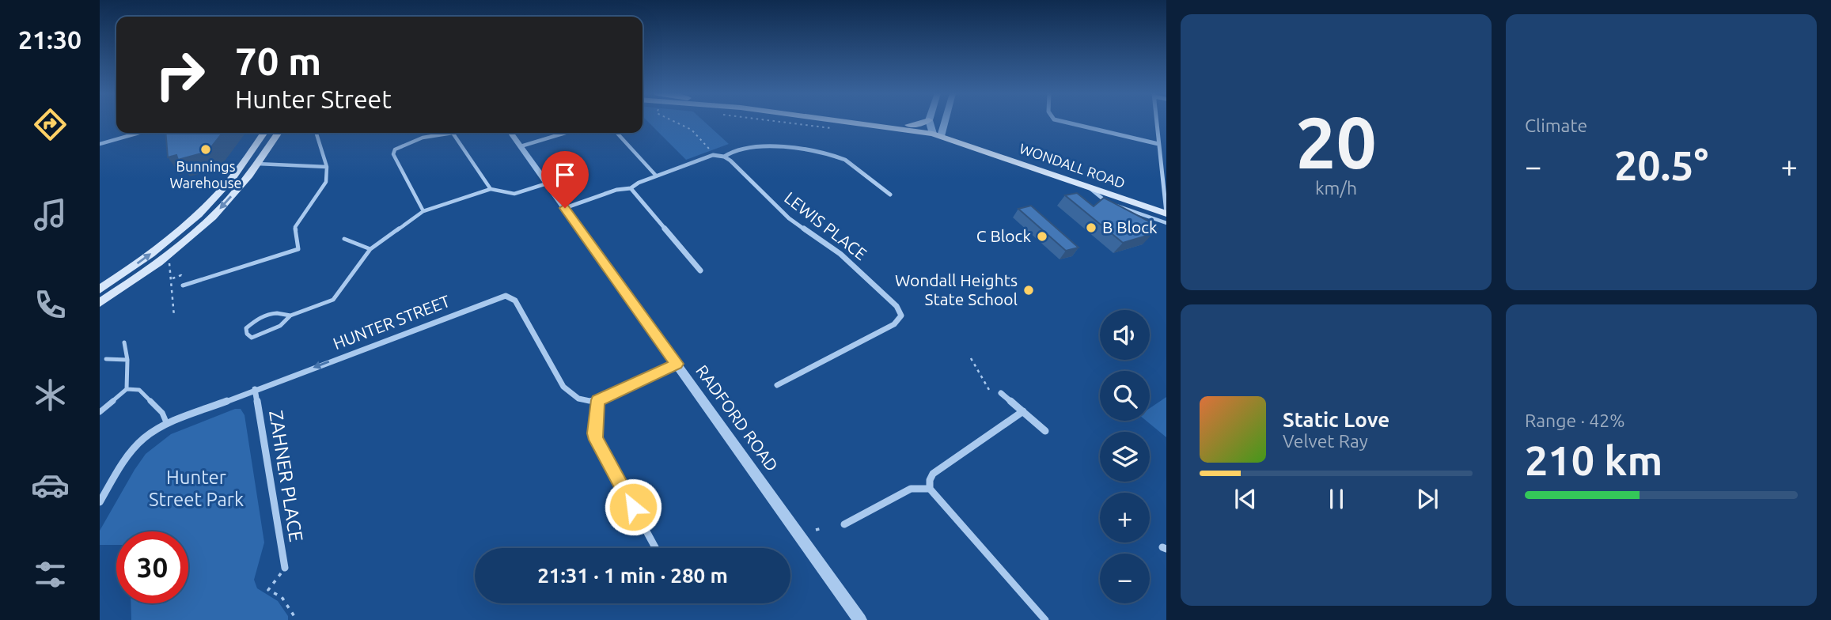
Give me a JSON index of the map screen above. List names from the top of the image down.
{
  "streets": {
    "main road": ["WONDALL ROAD"],
    "street": [
      "LEWIS PLACE",
      "HUNTER STREET",
      "RADFORD ROAD",
      "ZAHNER PLACE"
    ]
  },
  "crossings": [
    ["HUNTER STREET", "ZAHNER PLACE"]
  ],
  "one_way": ["HUNTER STREET"],
  "parks": ["Hunter Street Park"],
  "places": [
    "Bunnings Warehouse",
    "B Block",
    "C Block",
    "Wondall Heights State School"
  ],
  "page": {
    "tabs": "21:30",
    "tile": [
      ["20", "km/h"],
      "Climate",
      ["Range · 42%", "210 km"]
    ],
    "turn": ["70 m", "Hunter Street"],
    "heat": ["−", "20.5°", "+"],
    "map_buttons": ["+", "−"],
    "song": ["Static Love", "Velvet Ray"],
    "limit": "30",
    "trip": "21:31 · 1 min · 280 m"
  }
}
